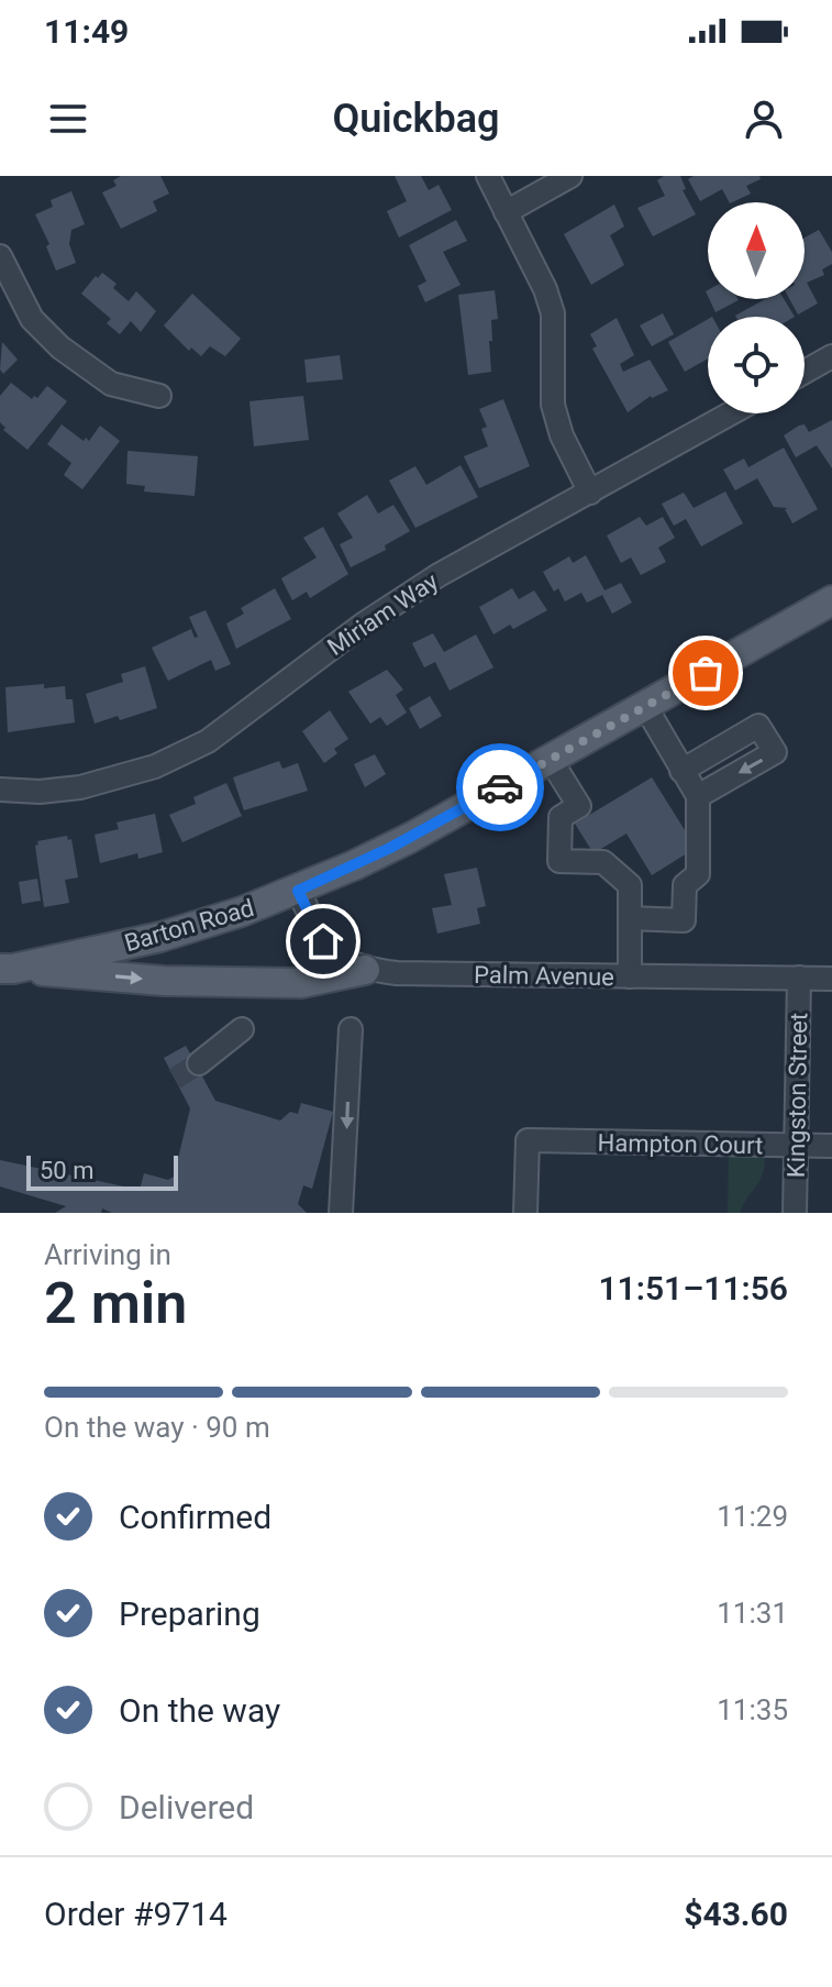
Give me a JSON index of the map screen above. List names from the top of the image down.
{
  "streets": {
    "main road": ["Barton Road"],
    "street": [
      "Miriam Way",
      "Palm Avenue",
      "Kingston Street",
      "Hampton Court"
    ]
  },
  "crossings": [
    ["Barton Road", "Palm Avenue"],
    ["Palm Avenue", "Kingston Street"],
    ["Kingston Street", "Hampton Court"]
  ],
  "scale_bar": "50 m",
  "north": "top",
  "page": {
    "status": "11:49",
    "header": "Quickbag",
    "scale": "50 m",
    "heading": ["2 min", "Arriving in", "11:51–11:56"],
    "panel": ["Order #9714", "$43.60"],
    "bar": "On the way · 90 m",
    "list": [
      ["Confirmed", "11:29"],
      ["Preparing", "11:31"],
      ["On the way", "11:35"],
      "Delivered"
    ]
  }
}
